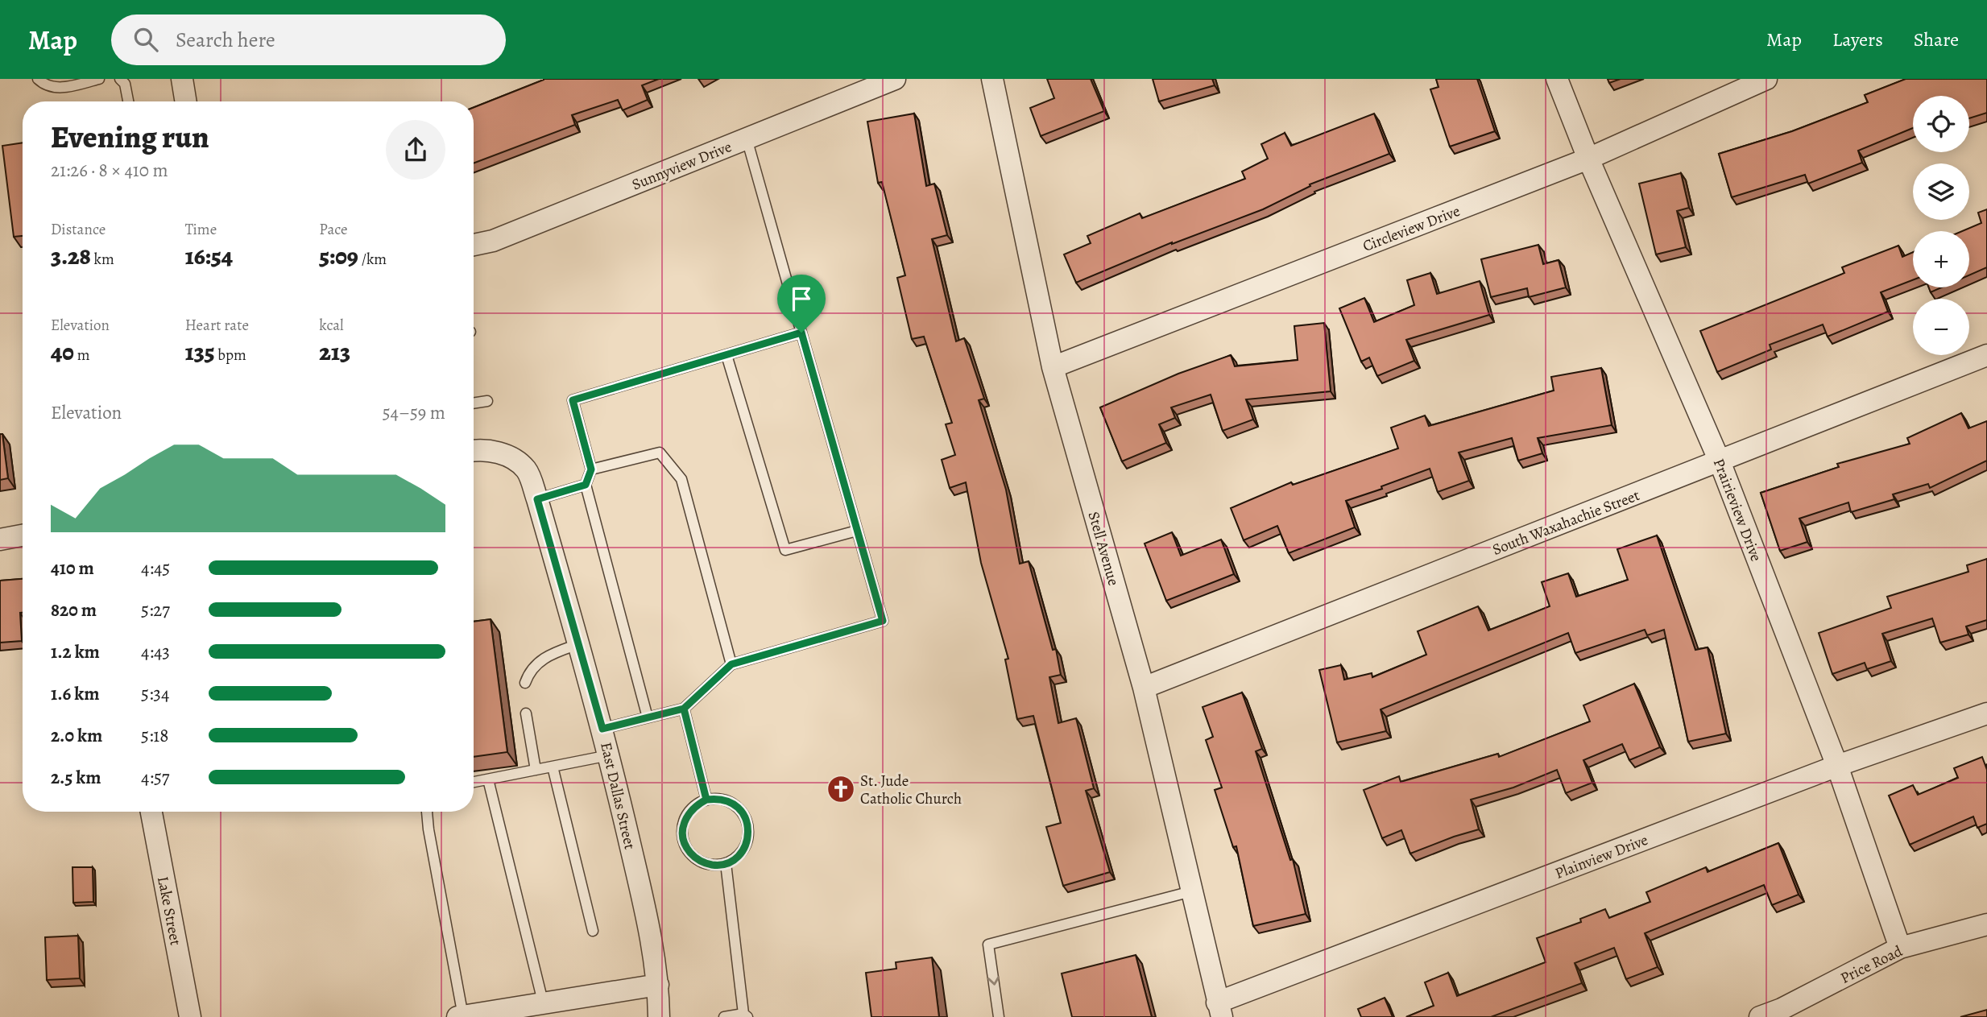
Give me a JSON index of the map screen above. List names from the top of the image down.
{
  "streets": {
    "street": [
      "Sunnyview Drive",
      "Circleview Drive",
      "Prairieview Drive",
      "South Waxahachie Street",
      "Stell Avenue",
      "East Dallas Street",
      "Plainview Drive",
      "Lake Street",
      "Price Road"
    ]
  },
  "crossings": [
    ["Circleview Drive", "Prairieview Drive"],
    ["Circleview Drive", "Stell Avenue"],
    ["Prairieview Drive", "South Waxahachie Street"],
    ["Prairieview Drive", "Plainview Drive"],
    ["Prairieview Drive", "Price Road"],
    ["South Waxahachie Street", "Stell Avenue"],
    ["Stell Avenue", "Plainview Drive"]
  ],
  "places": {
    "church": ["St. Jude Catholic Church"]
  },
  "page": {
    "header": "Map",
    "search": "Search here",
    "nav": ["Map", "Layers", "Share"],
    "map_buttons": ["+", "−"],
    "heading": ["Evening run", "21:26 · 8 × 410 m"],
    "stats": [
      ["Distance", "3.28 km"],
      ["Time", "16:54"],
      ["Pace", "5:09 /km"],
      ["Elevation", "40 m"],
      ["Heart rate", "135 bpm"],
      ["kcal", "213"]
    ],
    "chart": ["Elevation", "54–59 m"],
    "list": [
      {
        "name": "410 m",
        "note": "4:45"
      },
      {
        "name": "820 m",
        "note": "5:27"
      },
      {
        "name": "1.2 km",
        "note": "4:43"
      },
      {
        "name": "1.6 km",
        "note": "5:34"
      },
      {
        "name": "2.0 km",
        "note": "5:18"
      },
      {
        "name": "2.5 km",
        "note": "4:57"
      }
    ]
  }
}
